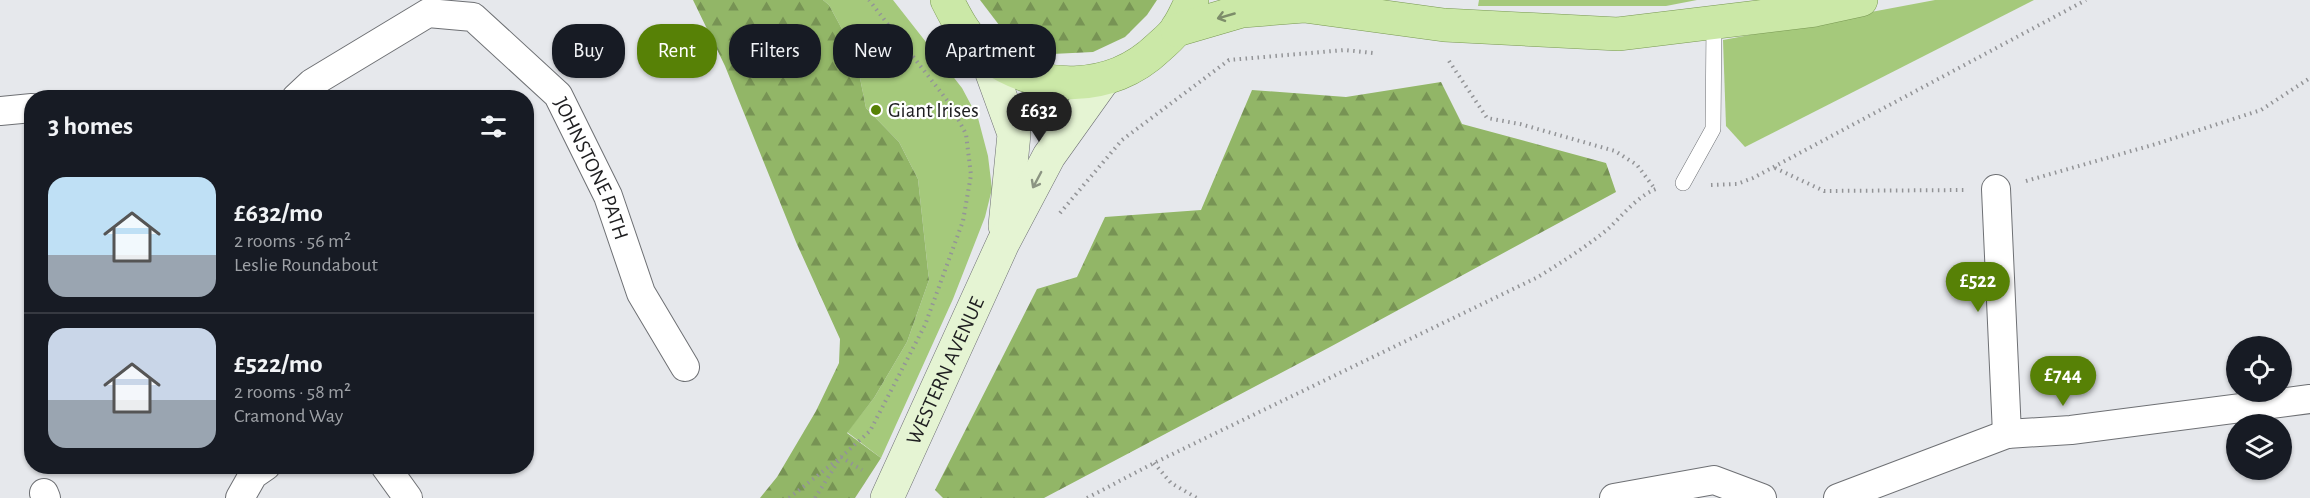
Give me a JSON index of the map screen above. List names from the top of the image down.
{
  "streets": {
    "main road": ["WESTERN AVENUE"],
    "street": ["JOHNSTONE PATH"]
  },
  "one_way": ["WESTERN AVENUE"],
  "places": ["Giant Irises"],
  "page": {
    "chip": [
      "Buy",
      "Rent",
      "Filters",
      "New",
      "Apartment"
    ],
    "heading": "3 homes",
    "price": ["£632", "£522", "£744"],
    "list": [
      {
        "name": "£632/mo",
        "note": "2 rooms · 56 m² · Leslie Roundabout"
      },
      {
        "name": "£522/mo",
        "note": "2 rooms · 58 m² · Cramond Way"
      }
    ]
  }
}
